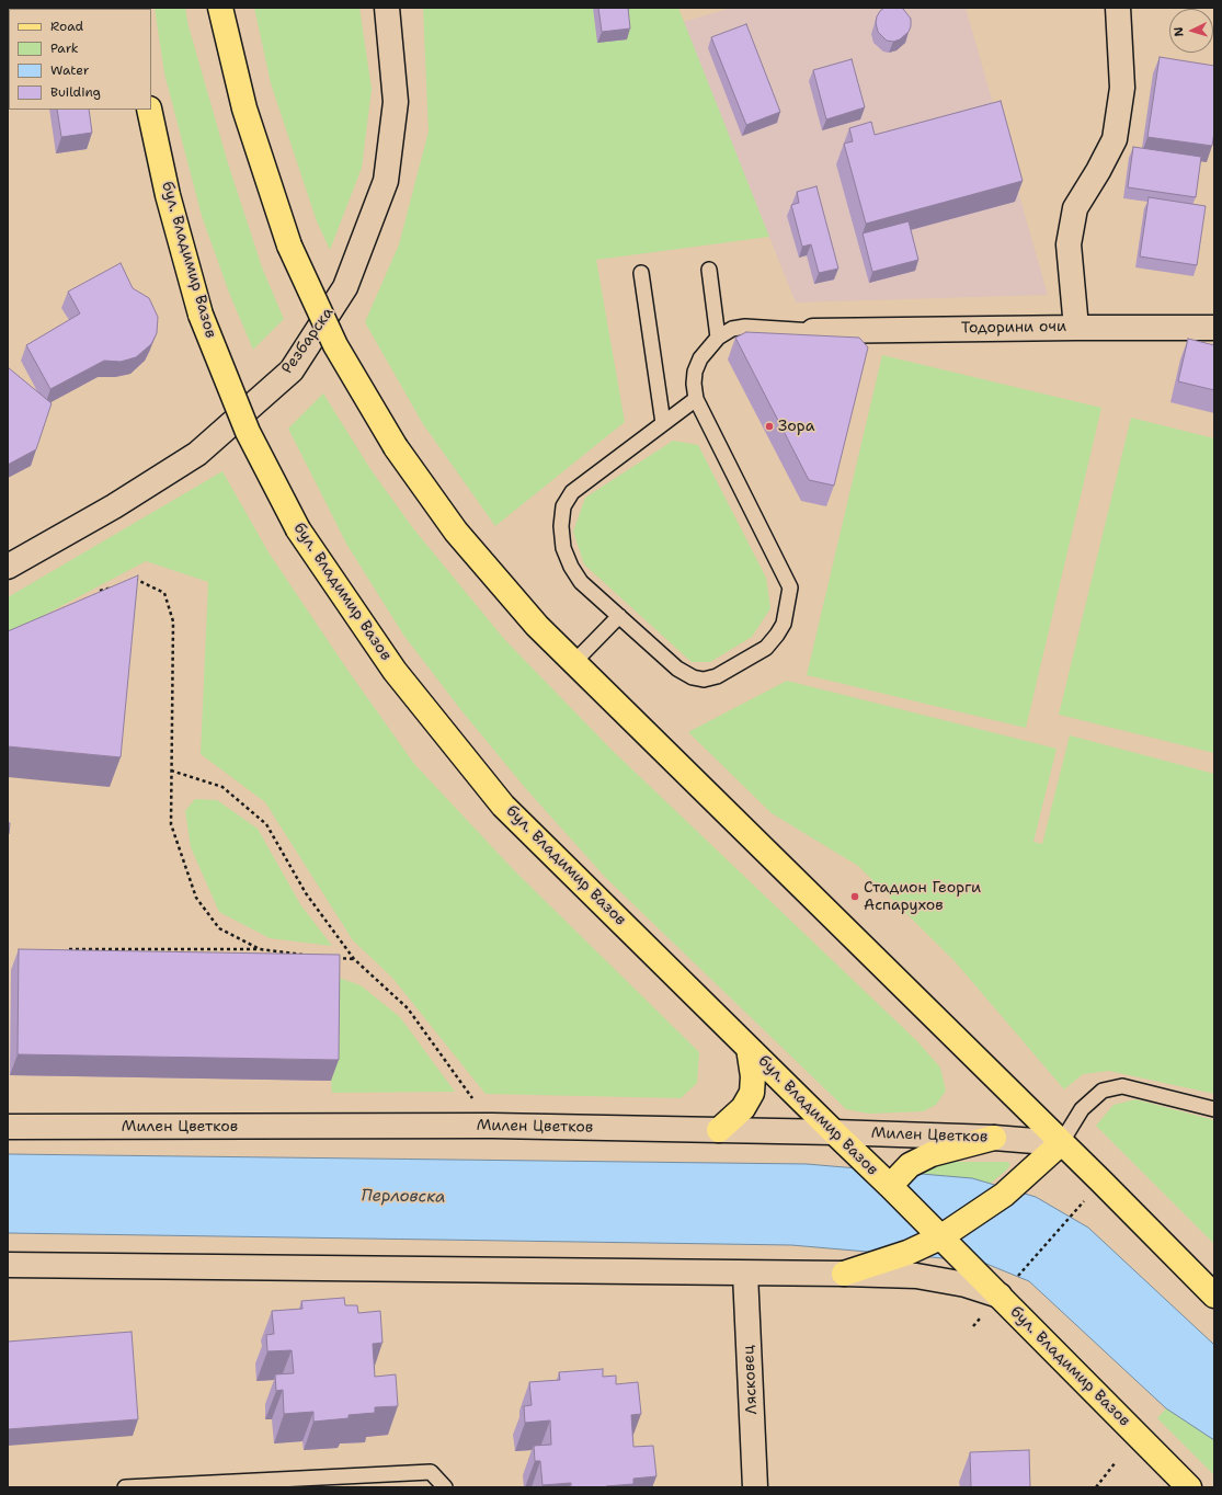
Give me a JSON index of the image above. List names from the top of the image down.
{
  "streets": {
    "main road": ["бул. Владимир Вазов"],
    "street": [
      "Тодорини очи",
      "Резбарска",
      "Милен Цветков",
      "Лясковец"
    ]
  },
  "crossings": [
    ["бул. Владимир Вазов", "Милен Цветков"]
  ],
  "water": ["Перловска"],
  "places": ["Зора", "Стадион Георги Аспарухов"],
  "legend": [
    "Road",
    "Park",
    "Water",
    "Building"
  ],
  "north": "left"
}
